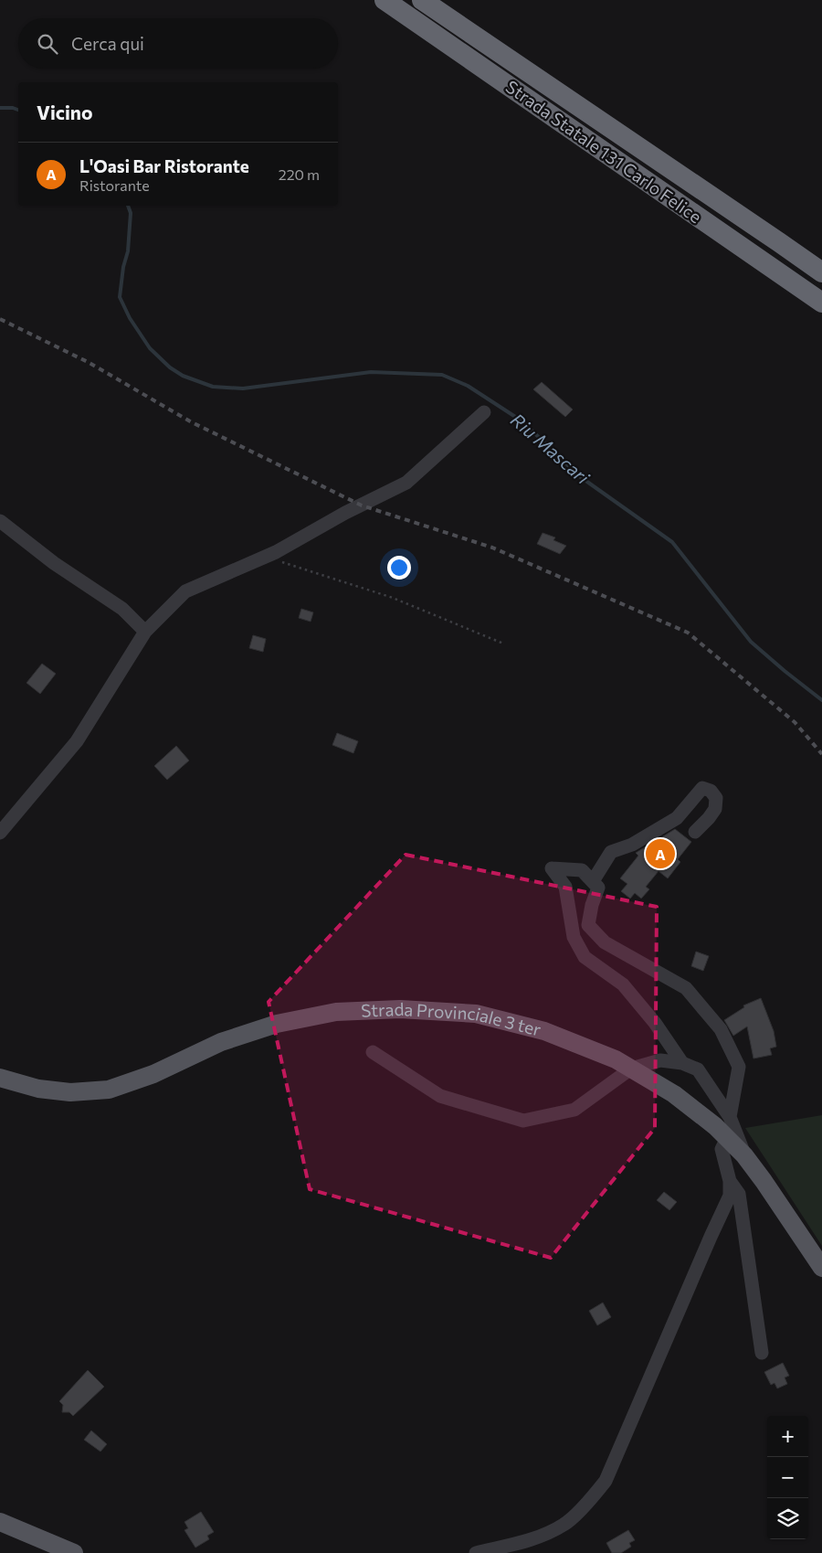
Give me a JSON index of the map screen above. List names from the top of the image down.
{
  "streets": {
    "highway": ["Strada Statale 131 Carlo Felice"],
    "main road": ["Strada Provinciale 3 ter"]
  },
  "water": ["Riu Mascari"],
  "page": {
    "search": "Cerca qui",
    "heading": "Vicino",
    "list": [
      {
        "mark": "A",
        "name": "L'Oasi Bar Ristorante",
        "note": "Ristorante",
        "value": "220 m"
      }
    ],
    "pins": "A",
    "map_buttons": ["+", "−"]
  }
}
